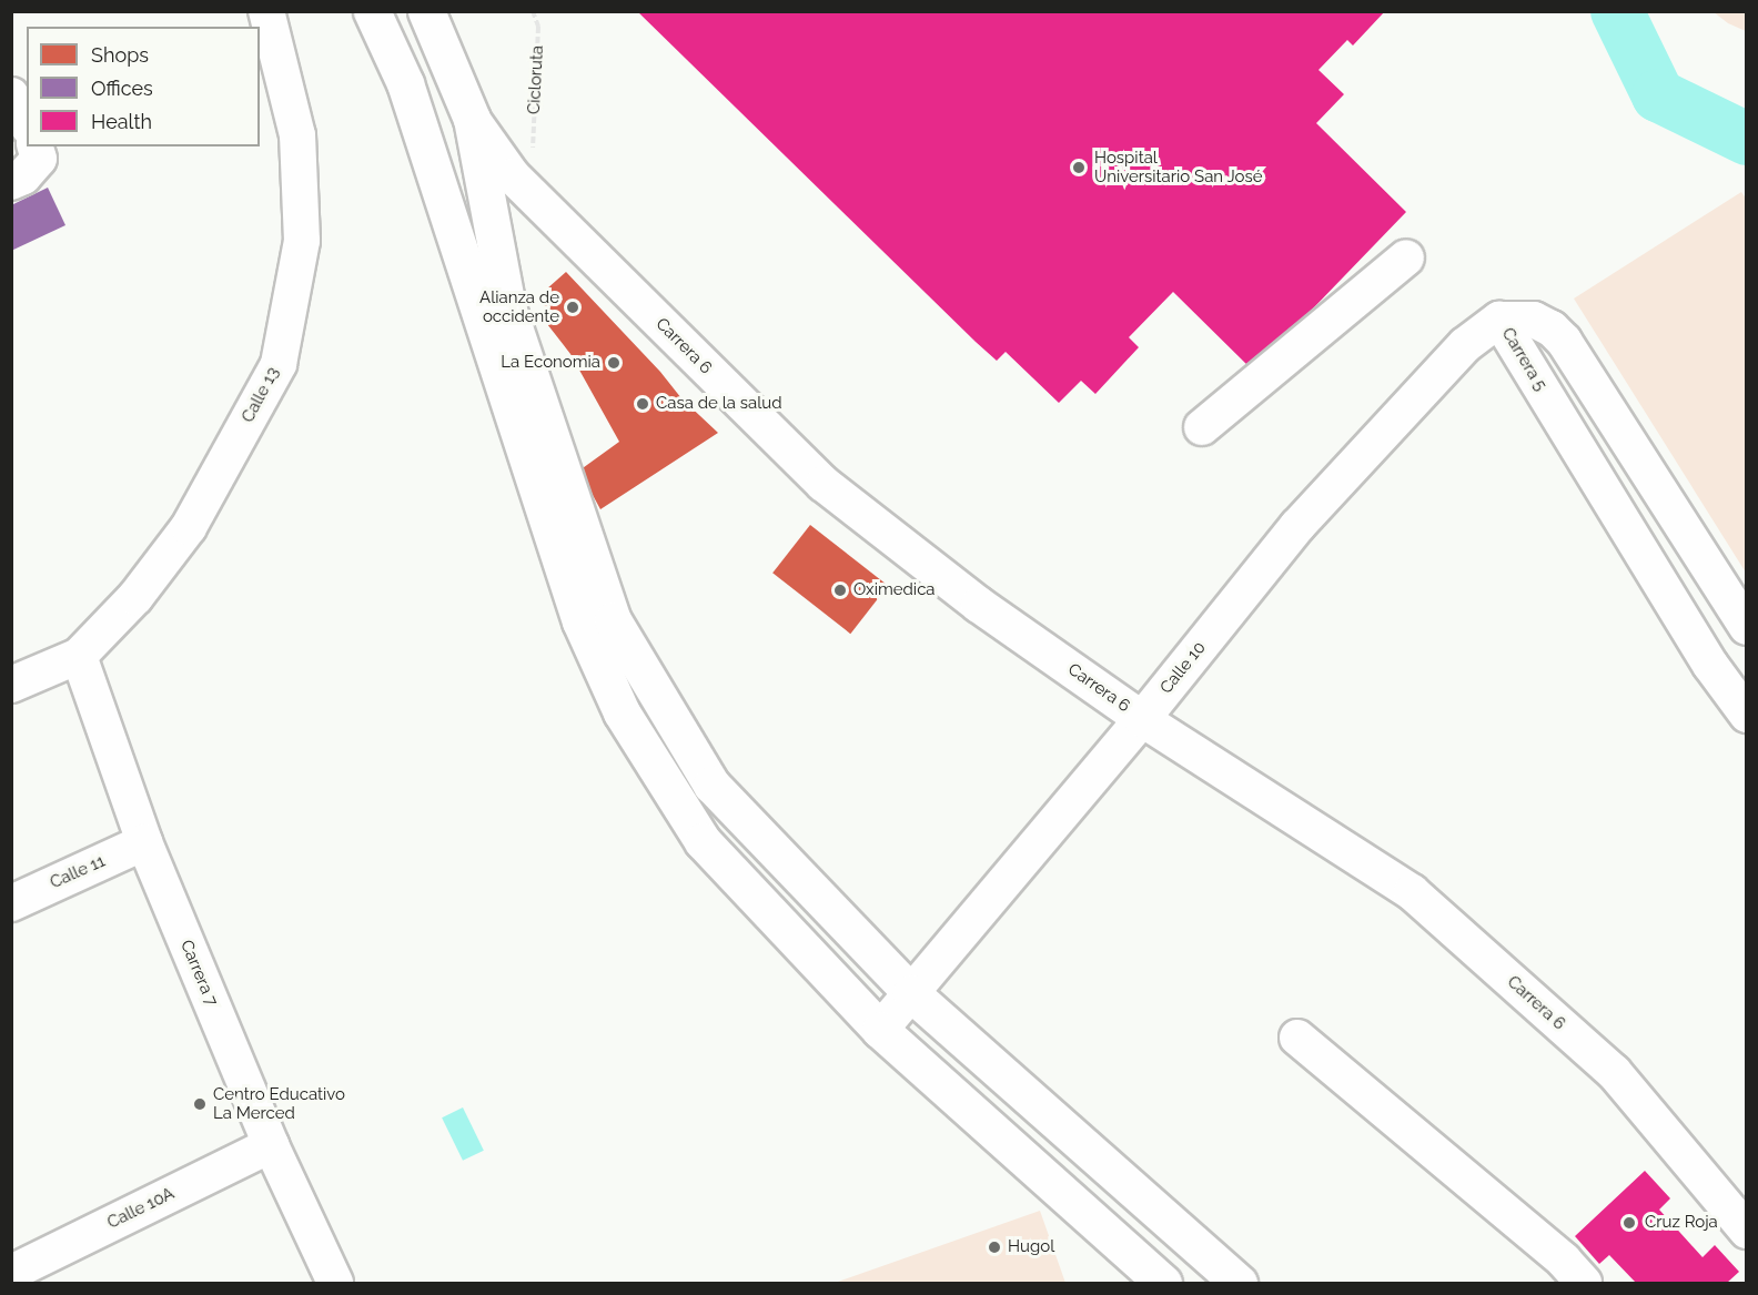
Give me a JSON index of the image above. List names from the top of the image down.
{
  "streets": {
    "main road": ["Carrera 6"],
    "street": [
      "Carrera 5",
      "Calle 13",
      "Calle 10",
      "Calle 11",
      "Carrera 7",
      "Calle 10A"
    ],
    "path": ["Cicloruta"]
  },
  "crossings": [
    ["Carrera 6", "Calle 10"],
    ["Carrera 5", "Calle 10"],
    ["Calle 13", "Carrera 7"],
    ["Calle 11", "Carrera 7"],
    ["Carrera 7", "Calle 10A"]
  ],
  "places": [
    "Hospital Universitario San José",
    "Alianza de occidente",
    "La Economia",
    "Casa de la salud",
    "Oximedica",
    "Centro Educativo La Merced",
    "Cruz Roja",
    "Hugol"
  ],
  "legend": ["Shops", "Offices", "Health"]
}
